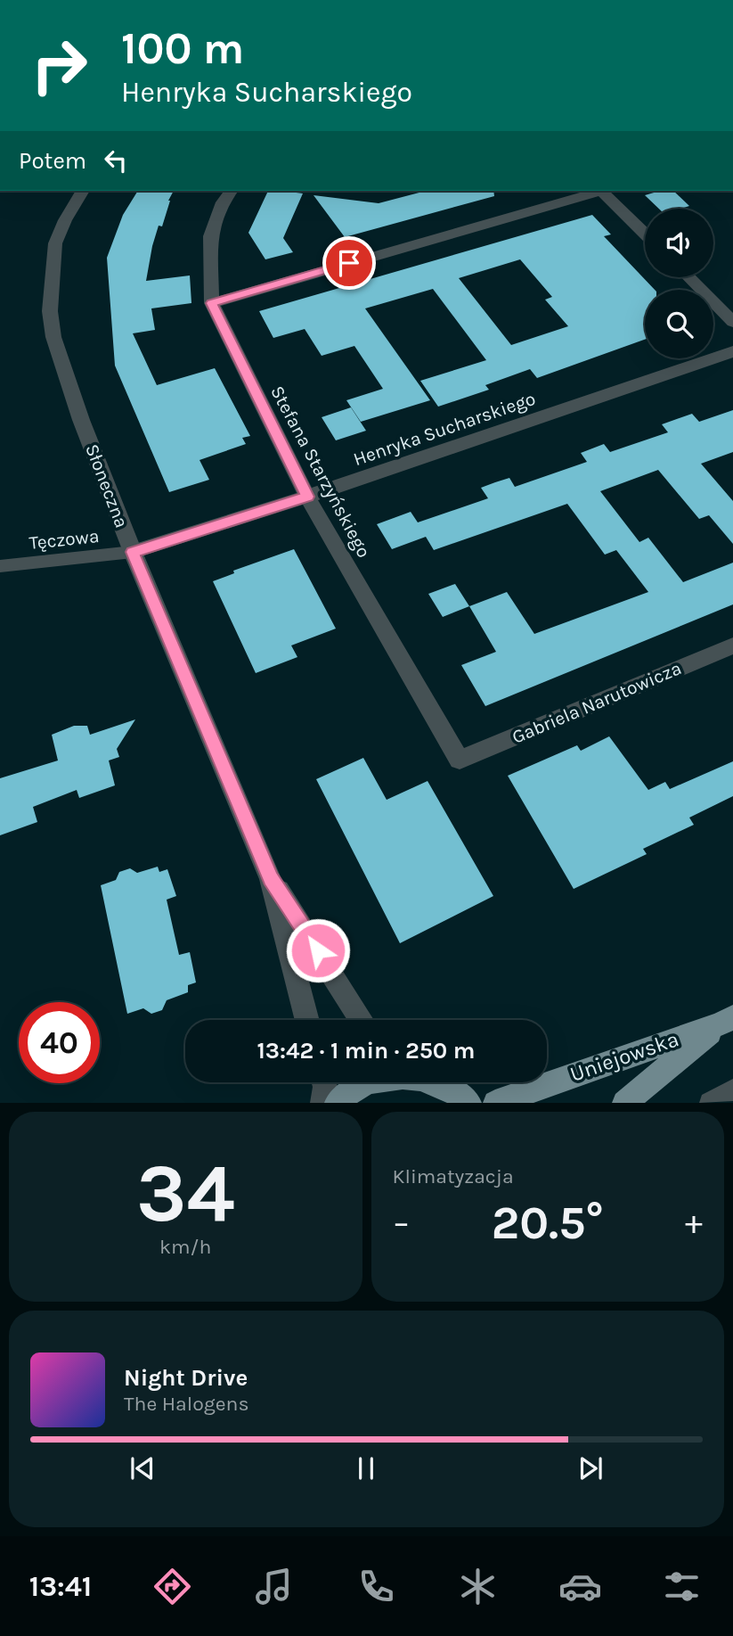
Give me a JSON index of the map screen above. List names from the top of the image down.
{
  "streets": {
    "main road": ["Uniejowska"],
    "street": [
      "Henryka Sucharskiego",
      "Stefana Starzyńskiego",
      "Słoneczna",
      "Gabriela Narutowicza"
    ],
    "lane": ["Tęczowa"]
  },
  "crossings": [
    ["Henryka Sucharskiego", "Stefana Starzyńskiego"],
    ["Henryka Sucharskiego", "Słoneczna"],
    ["Henryka Sucharskiego", "Tęczowa"],
    ["Stefana Starzyńskiego", "Gabriela Narutowicza"],
    ["Słoneczna", "Tęczowa"]
  ],
  "page": {
    "turn": ["100 m", "Henryka Sucharskiego"],
    "then": "Potem",
    "limit": "40",
    "trip": "13:42 · 1 min · 250 m",
    "tile": [
      ["34", "km/h"],
      "Klimatyzacja"
    ],
    "heat": ["−", "20.5°", "+"],
    "song": ["Night Drive", "The Halogens"],
    "tabs": "13:41"
  }
}
